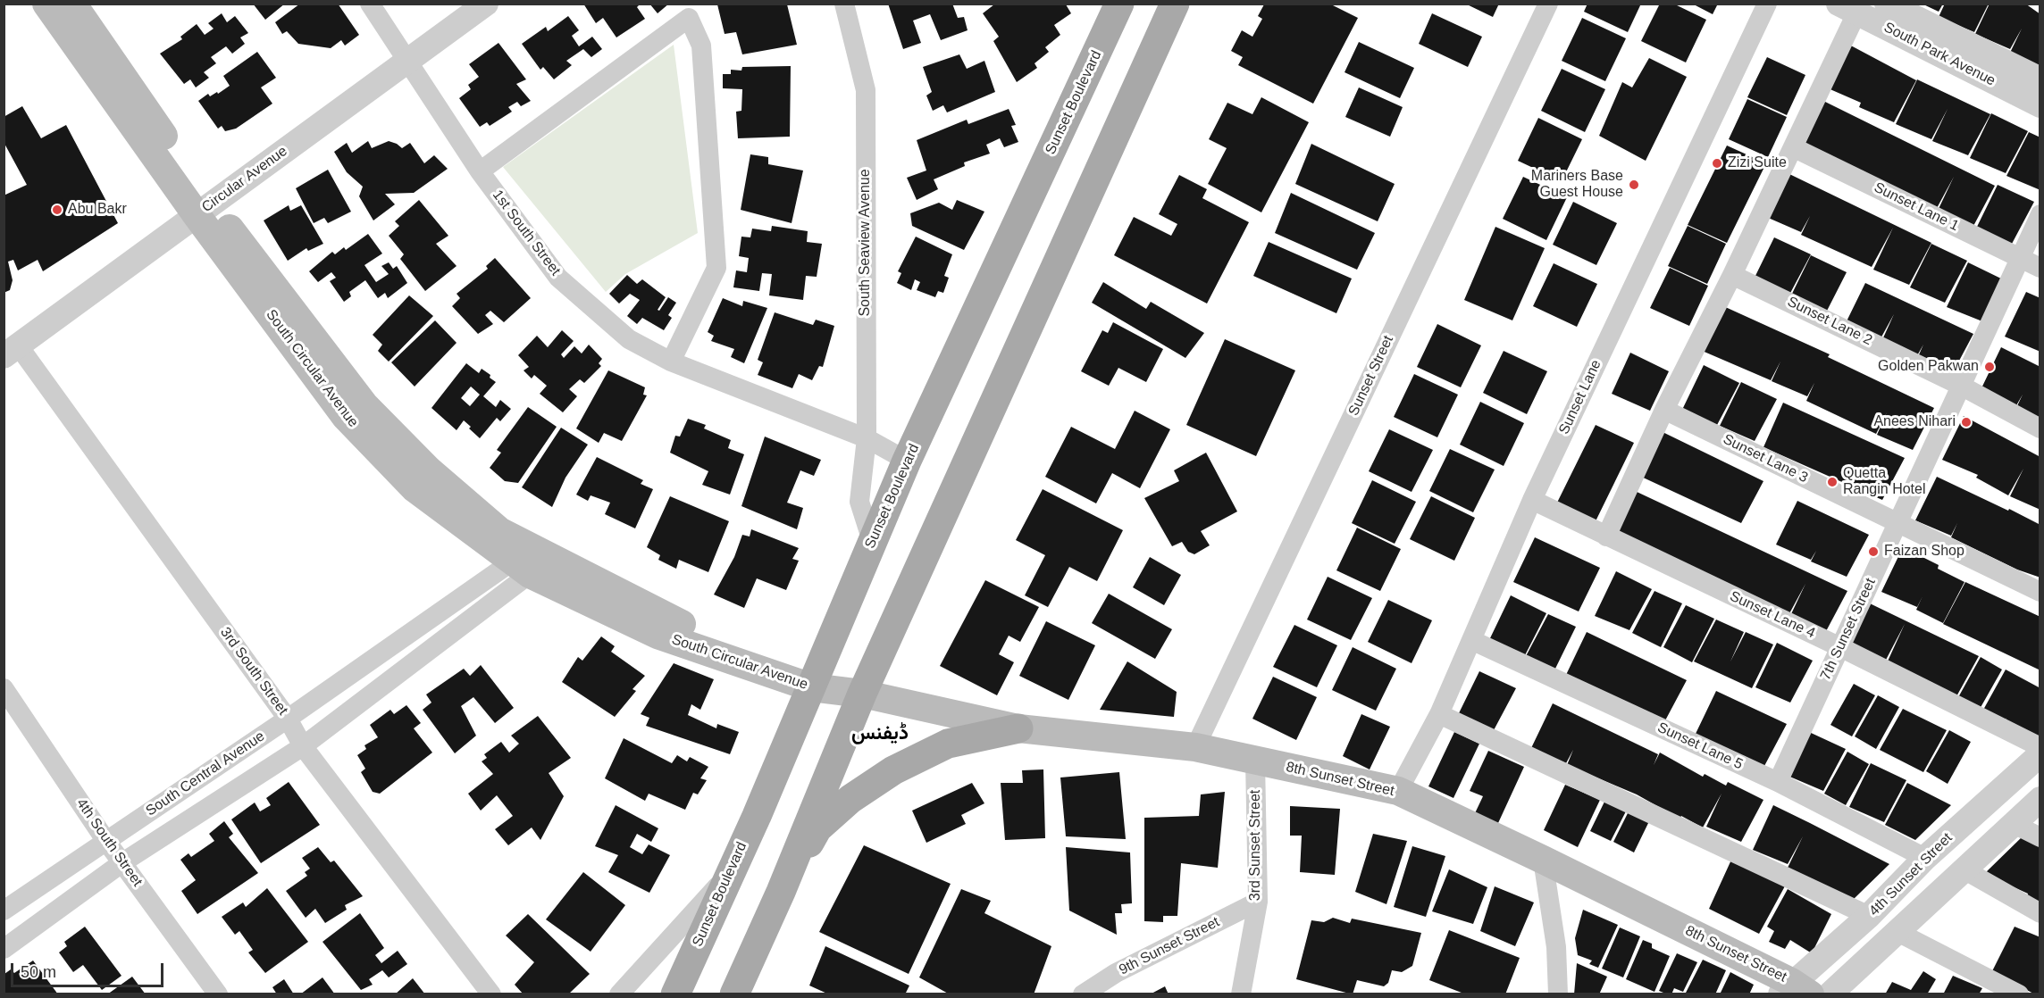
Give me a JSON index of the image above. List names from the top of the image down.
{
  "streets": {
    "main road": ["Sunset Boulevard", "South Circular Avenue", "8th Sunset Street"],
    "street": [
      "South Park Avenue",
      "Circular Avenue",
      "Sunset Lane 1",
      "1st South Street",
      "South Seaview Avenue",
      "Sunset Lane 2",
      "Sunset Street",
      "Sunset Lane",
      "Sunset Lane 3",
      "Sunset Lane 4",
      "7th Sunset Street",
      "3rd South Street",
      "Sunset Lane 5",
      "South Central Avenue",
      "4th South Street",
      "3rd Sunset Street",
      "4th Sunset Street",
      "9th Sunset Street"
    ]
  },
  "crossings": [
    ["Sunset Boulevard", "South Seaview Avenue"],
    ["Sunset Boulevard", "South Circular Avenue"],
    ["Circular Avenue", "1st South Street"],
    ["Circular Avenue", "South Circular Avenue"],
    ["Circular Avenue", "3rd South Street"],
    ["Sunset Lane 1", "7th Sunset Street"],
    ["1st South Street", "South Seaview Avenue"],
    ["Sunset Lane 2", "7th Sunset Street"],
    ["South Circular Avenue", "South Central Avenue"],
    ["South Circular Avenue", "8th Sunset Street"],
    ["Sunset Street", "8th Sunset Street"],
    ["Sunset Lane", "Sunset Lane 4"],
    ["Sunset Lane", "Sunset Lane 5"],
    ["Sunset Lane", "8th Sunset Street"],
    ["Sunset Lane 3", "7th Sunset Street"],
    ["Sunset Lane 4", "7th Sunset Street"],
    ["7th Sunset Street", "Sunset Lane 5"],
    ["3rd South Street", "South Central Avenue"],
    ["Sunset Lane 5", "4th Sunset Street"],
    ["South Central Avenue", "4th South Street"],
    ["8th Sunset Street", "3rd Sunset Street"],
    ["8th Sunset Street", "4th Sunset Street"],
    ["3rd Sunset Street", "9th Sunset Street"]
  ],
  "districts": ["ڈیفنس"],
  "places": [
    "Zizi Suite",
    "Mariners Base Guest House",
    "Abu Bakr",
    "Golden Pakwan",
    "Anees Nihari",
    "Quetta Rangin Hotel",
    "Faizan Shop"
  ],
  "scale_bar": "50 m"
}
